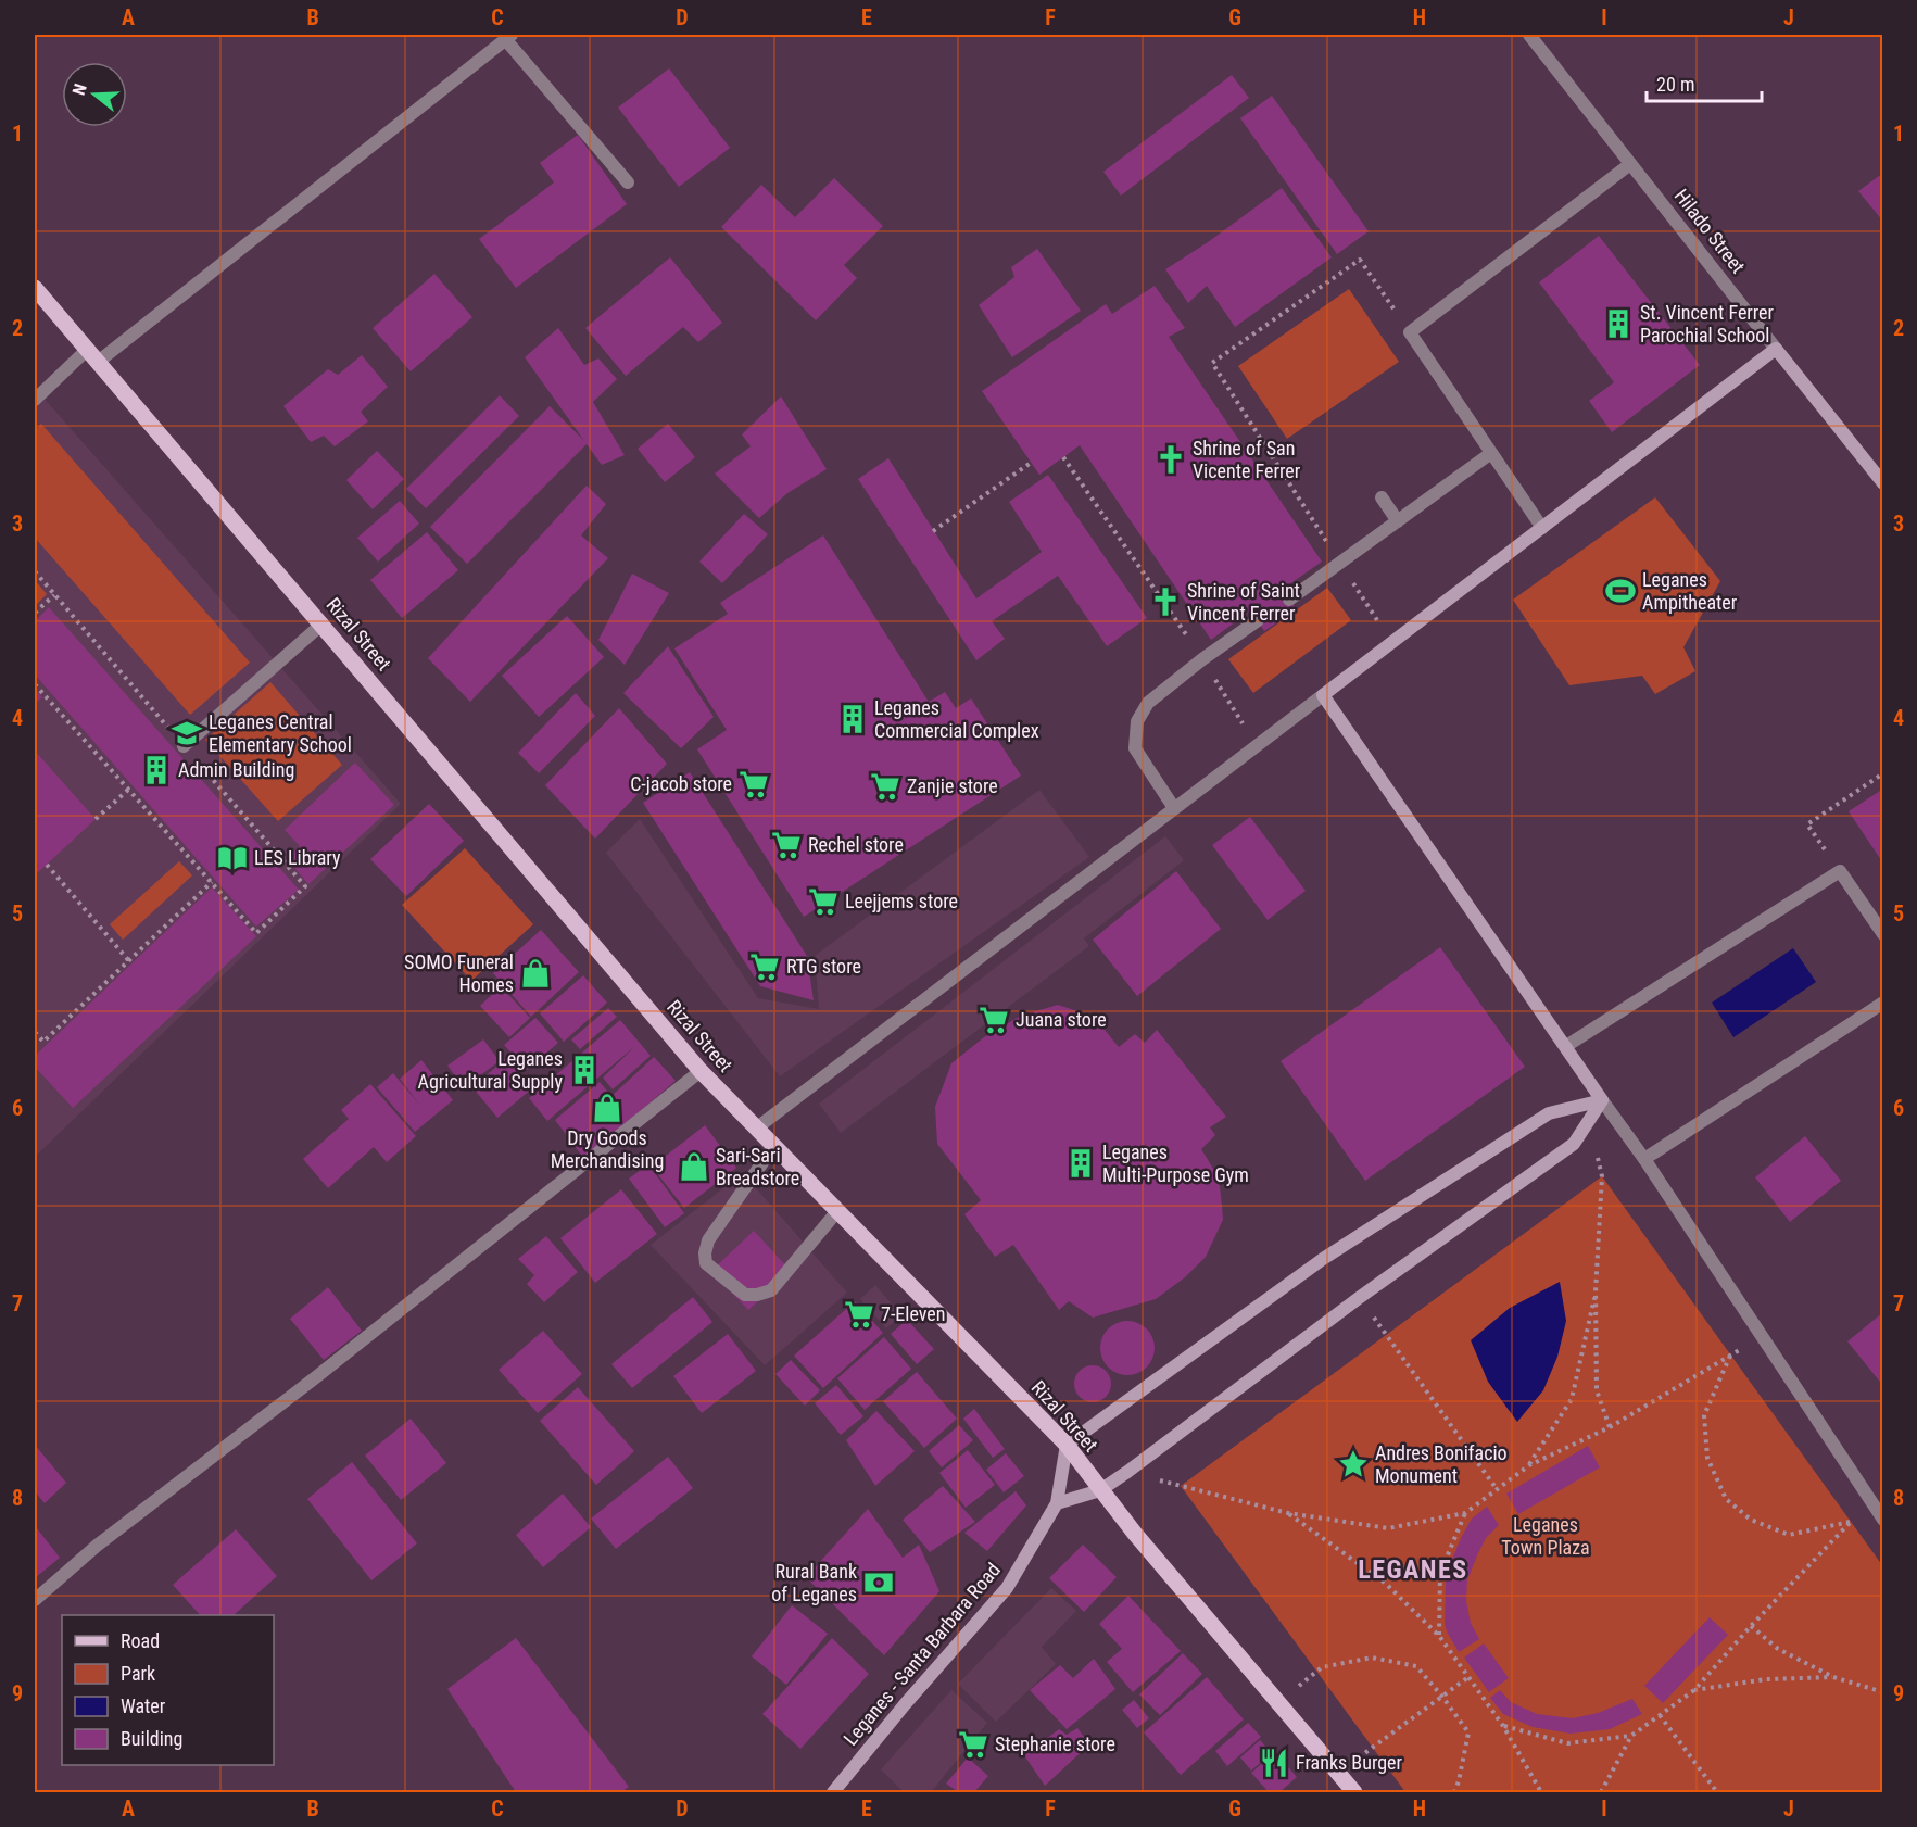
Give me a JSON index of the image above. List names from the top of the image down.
{
  "streets": {
    "main road": ["Hilado Street", "Rizal Street", "Leganes - Santa Barbara Road"]
  },
  "districts": ["LEGANES"],
  "parks": ["Leganes Town Plaza"],
  "places": {
    "building": [
      "St. Vincent Ferrer Parochial School",
      "Leganes Commercial Complex",
      "Admin Building",
      "Leganes Agricultural Supply",
      "Leganes Multi-Purpose Gym"
    ],
    "church": ["Shrine of San Vicente Ferrer", "Shrine of Saint Vincent Ferrer"],
    "sports": ["Leganes Ampitheater"],
    "school or university": ["Leganes Central Elementary School"],
    "supermarket": [
      "C-jacob store",
      "Zanjie store",
      "Rechel store",
      "Leejjems store",
      "RTG store",
      "Juana store",
      "7-Eleven",
      "Stephanie store"
    ],
    "library": ["LES Library"],
    "shop": ["SOMO Funeral Homes", "Dry Goods Merchandising", "Sari-Sari Breadstore"],
    "place": ["Andres Bonifacio Monument"],
    "bank": ["Rural Bank of Leganes"],
    "restaurant": ["Franks Burger"]
  },
  "legend": [
    "Road",
    "Park",
    "Water",
    "Building"
  ],
  "scale_bar": "20 m",
  "north": "left",
  "grid": {
    "columns": [
      "A",
      "B",
      "C",
      "D",
      "E",
      "F",
      "G",
      "H",
      "I",
      "J"
    ],
    "rows": [
      "1",
      "2",
      "3",
      "4",
      "5",
      "6",
      "7",
      "8",
      "9"
    ]
  }
}
